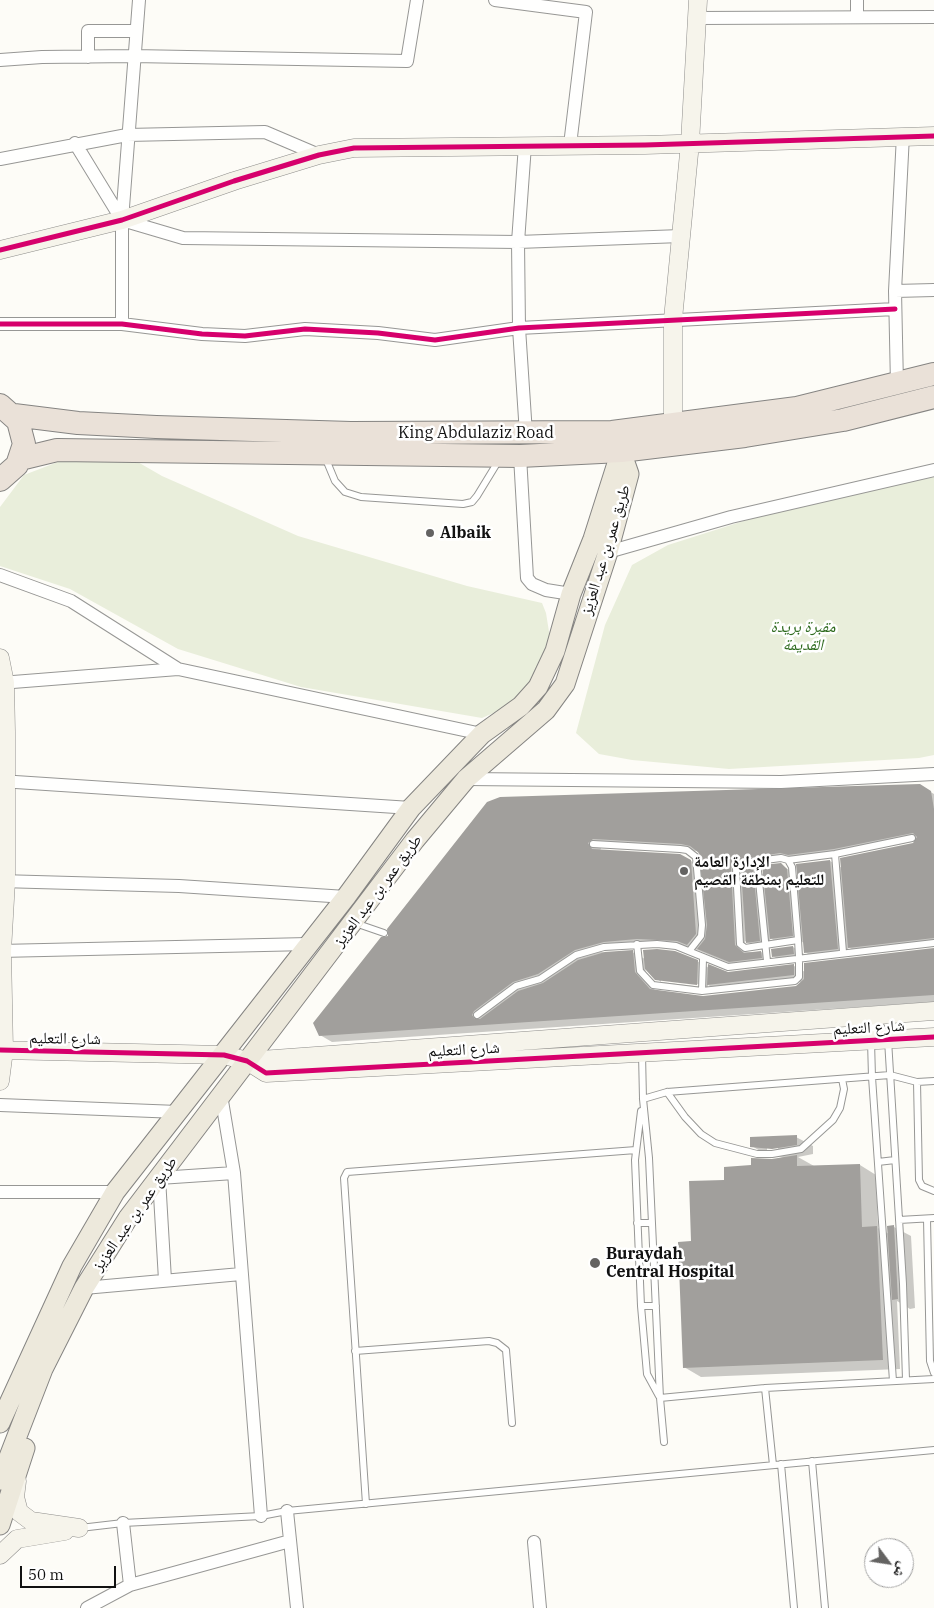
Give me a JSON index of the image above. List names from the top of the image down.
{
  "streets": {
    "highway": ["King Abdulaziz Road"],
    "main road": ["طريق عمر بن عبد العزيز"],
    "street": ["شارع التعليم"]
  },
  "crossings": [
    ["King Abdulaziz Road", "طريق عمر بن عبد العزيز"],
    ["طريق عمر بن عبد العزيز", "شارع التعليم"]
  ],
  "parks": ["مقبرة بريدة القديمة"],
  "places": ["Albaik", "الإدارة العامة للتعليم بمنطقة القصيم", "Buraydah Central Hospital"],
  "scale_bar": "50 m",
  "north": "bottom right"
}
